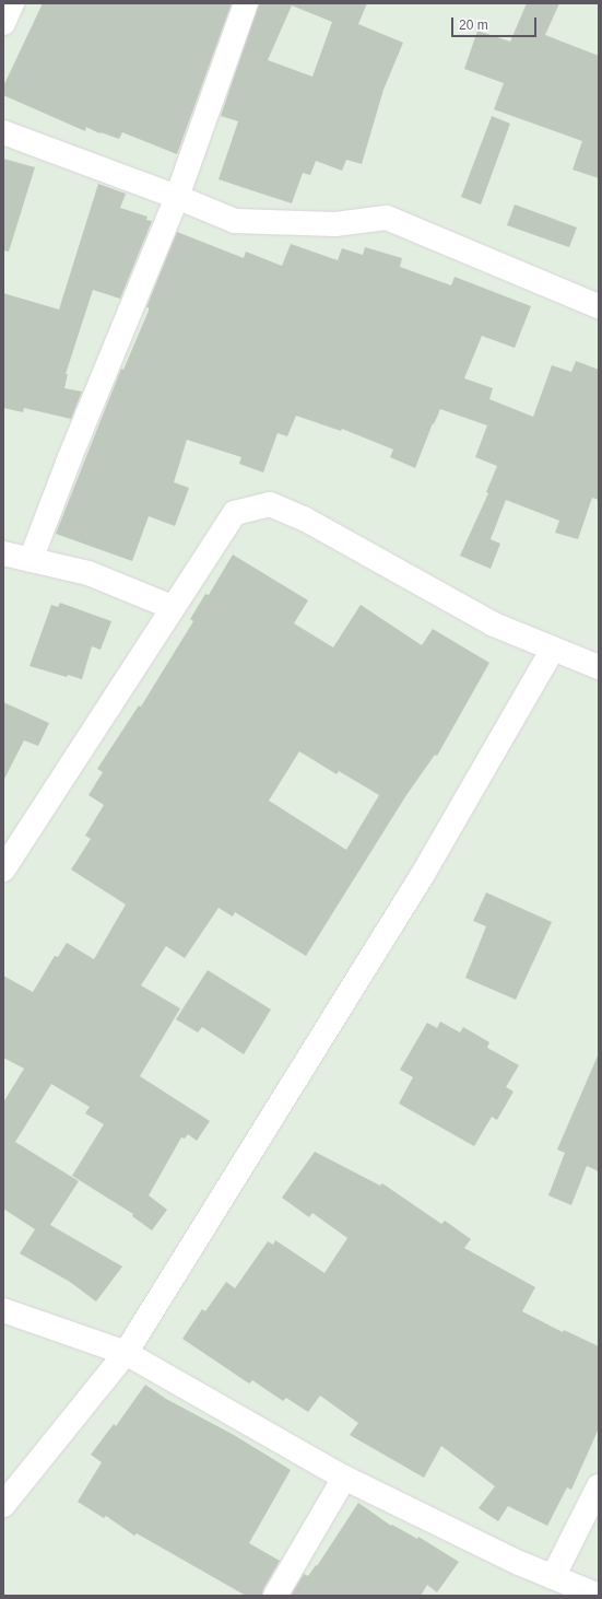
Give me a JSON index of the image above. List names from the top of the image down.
{
  "scale_bar": "20 m"
}
